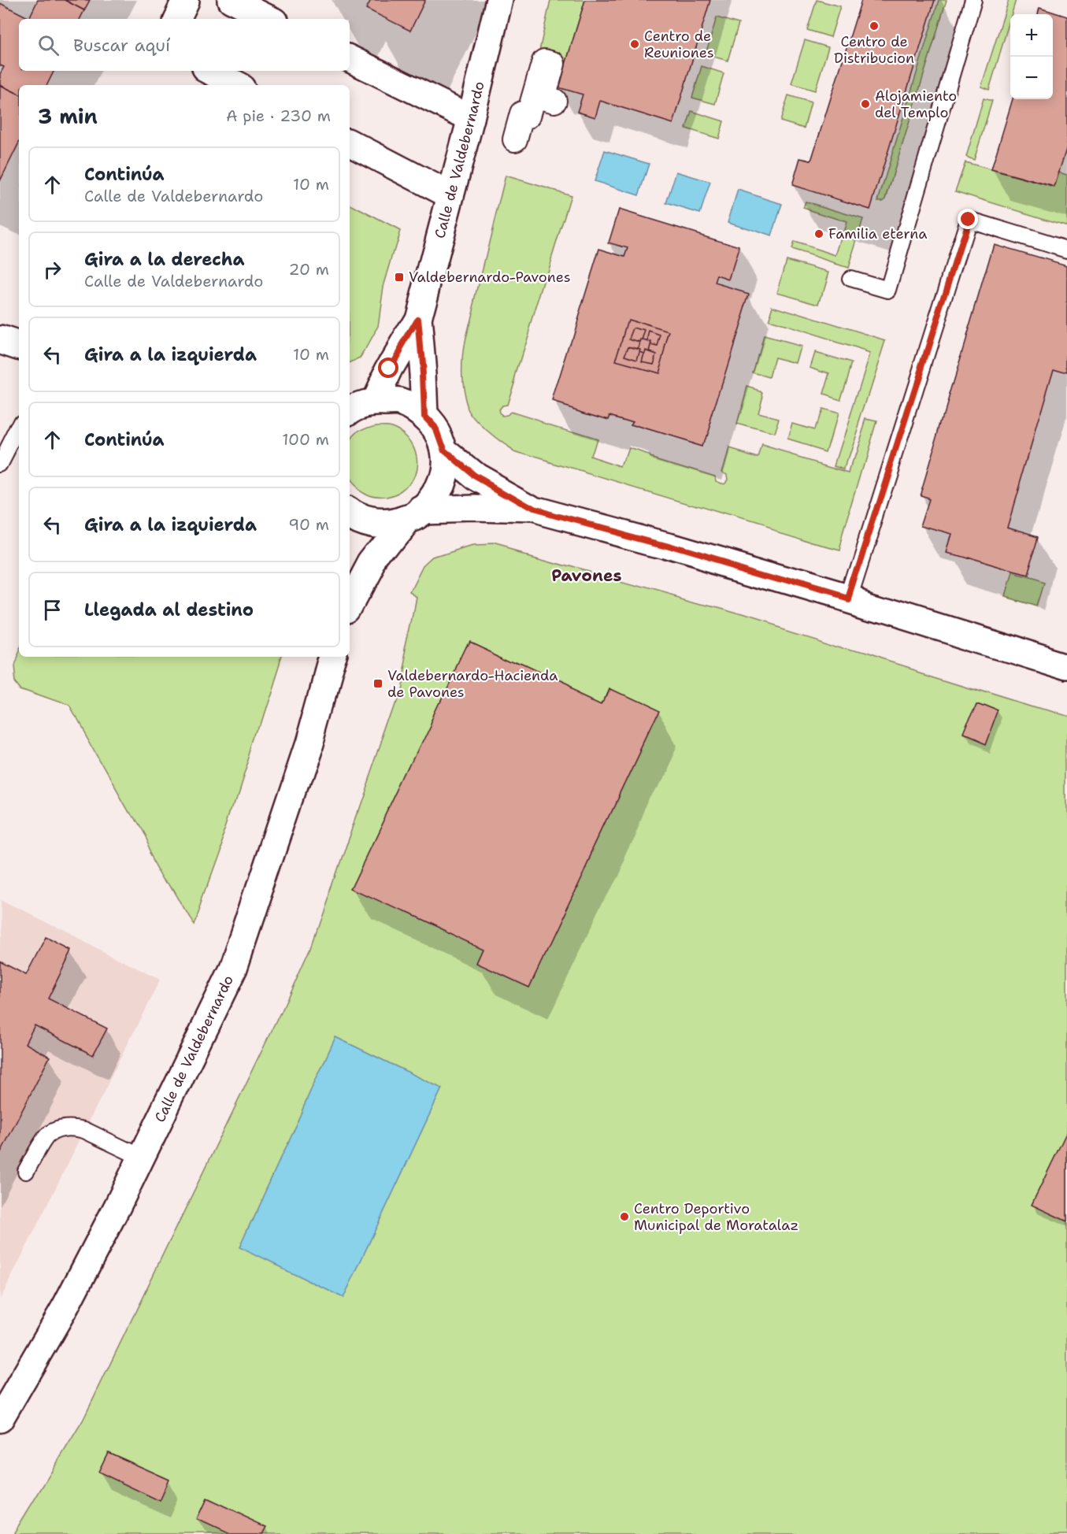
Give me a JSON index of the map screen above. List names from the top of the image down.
{
  "streets": {
    "street": ["Calle de Valdebernardo"]
  },
  "districts": ["Pavones"],
  "places": {
    "other": [
      "Centro de Distribucion",
      "Centro de Reuniones",
      "Alojamiento del Templo",
      "Familia eterna",
      "Centro Deportivo Municipal de Moratalaz"
    ],
    "transit": ["Valdebernardo-Pavones", "Valdebernardo-Hacienda de Pavones"]
  },
  "page": {
    "map_buttons": ["+", "−"],
    "search": "Buscar aquí",
    "heading": ["3 min", "A pie · 230 m"],
    "list": [
      ["Continúa", "Calle de Valdebernardo", "10 m"],
      ["Gira a la derecha", "Calle de Valdebernardo", "20 m"],
      ["Gira a la izquierda", "10 m"],
      ["Continúa", "100 m"],
      ["Gira a la izquierda", "90 m"],
      "Llegada al destino"
    ]
  }
}
